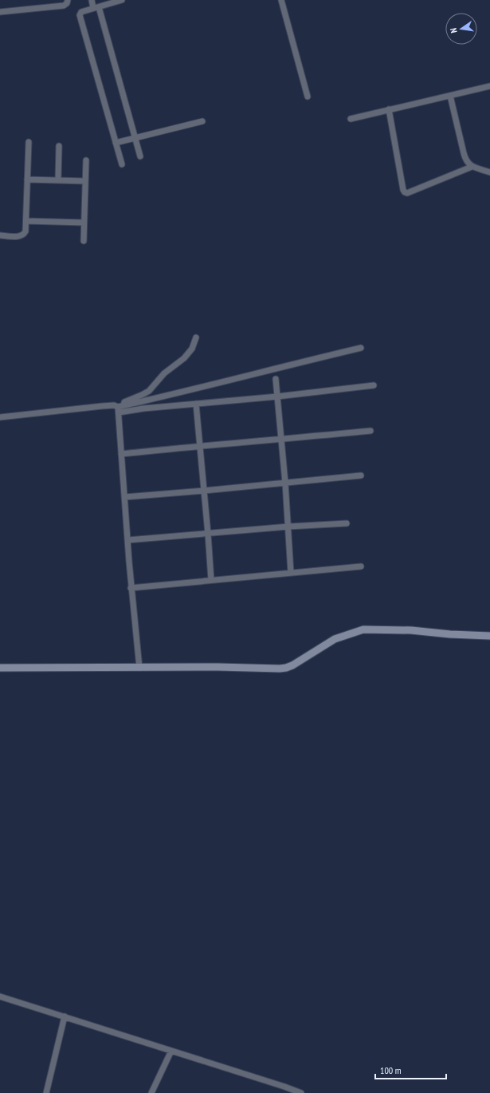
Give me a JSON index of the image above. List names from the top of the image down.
{
  "scale_bar": "100 m",
  "north": "left"
}
